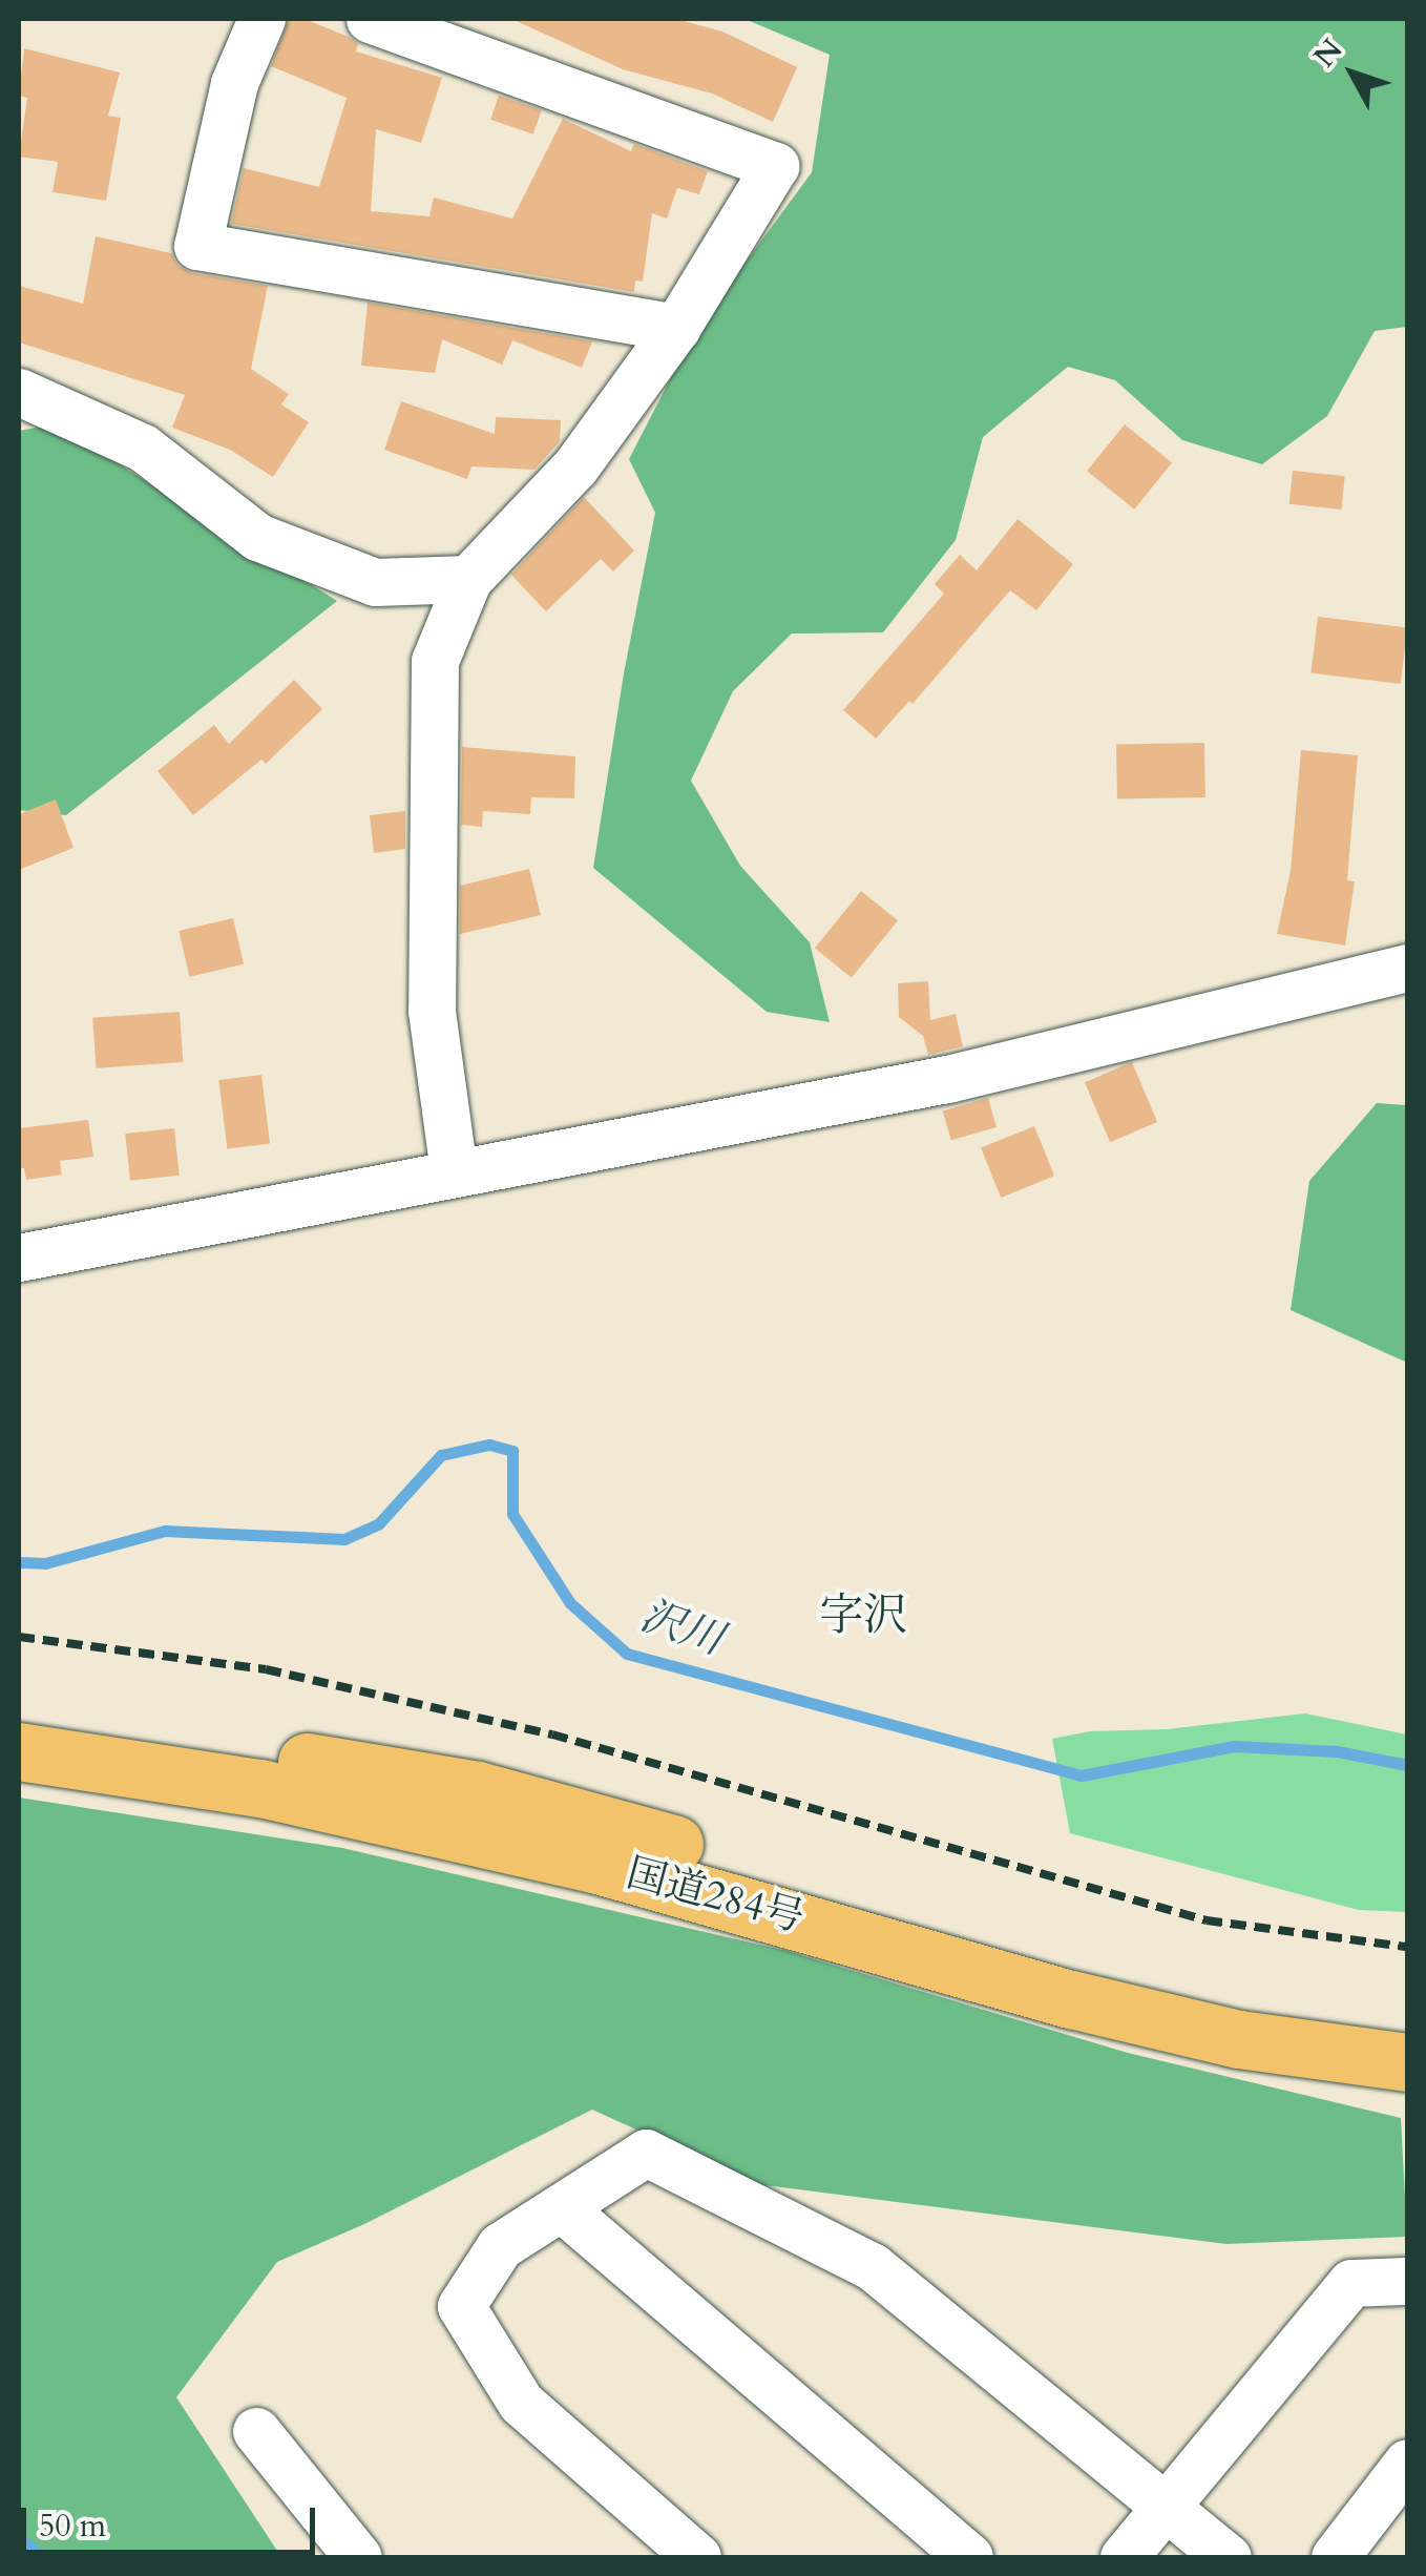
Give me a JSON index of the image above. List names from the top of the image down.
{
  "streets": {
    "highway": ["国道284号"]
  },
  "districts": ["字沢"],
  "water": ["沢川"],
  "scale_bar": "50 m",
  "north": "top left"
}
